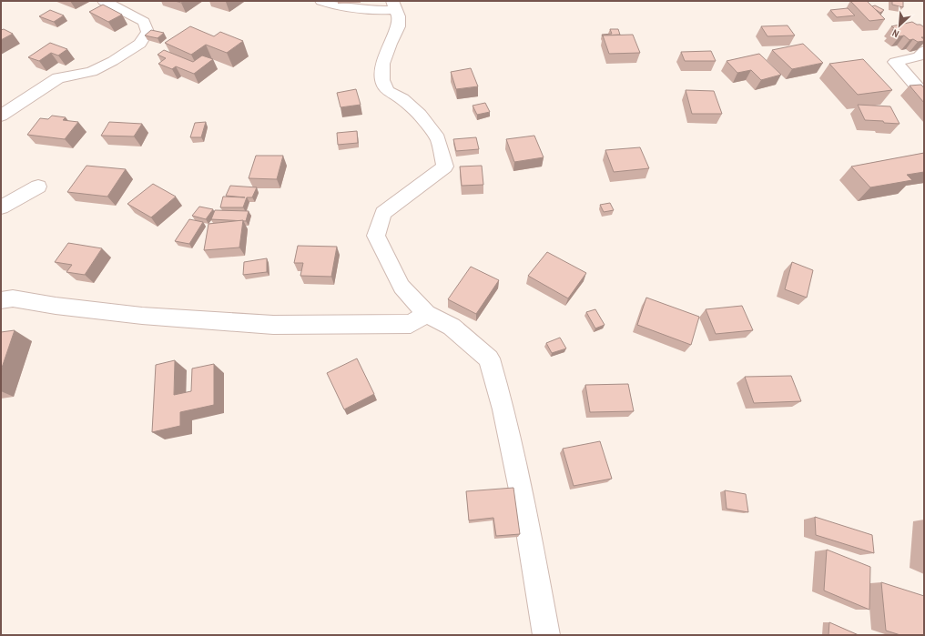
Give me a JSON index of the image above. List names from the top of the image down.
{
  "north": "bottom left"
}
